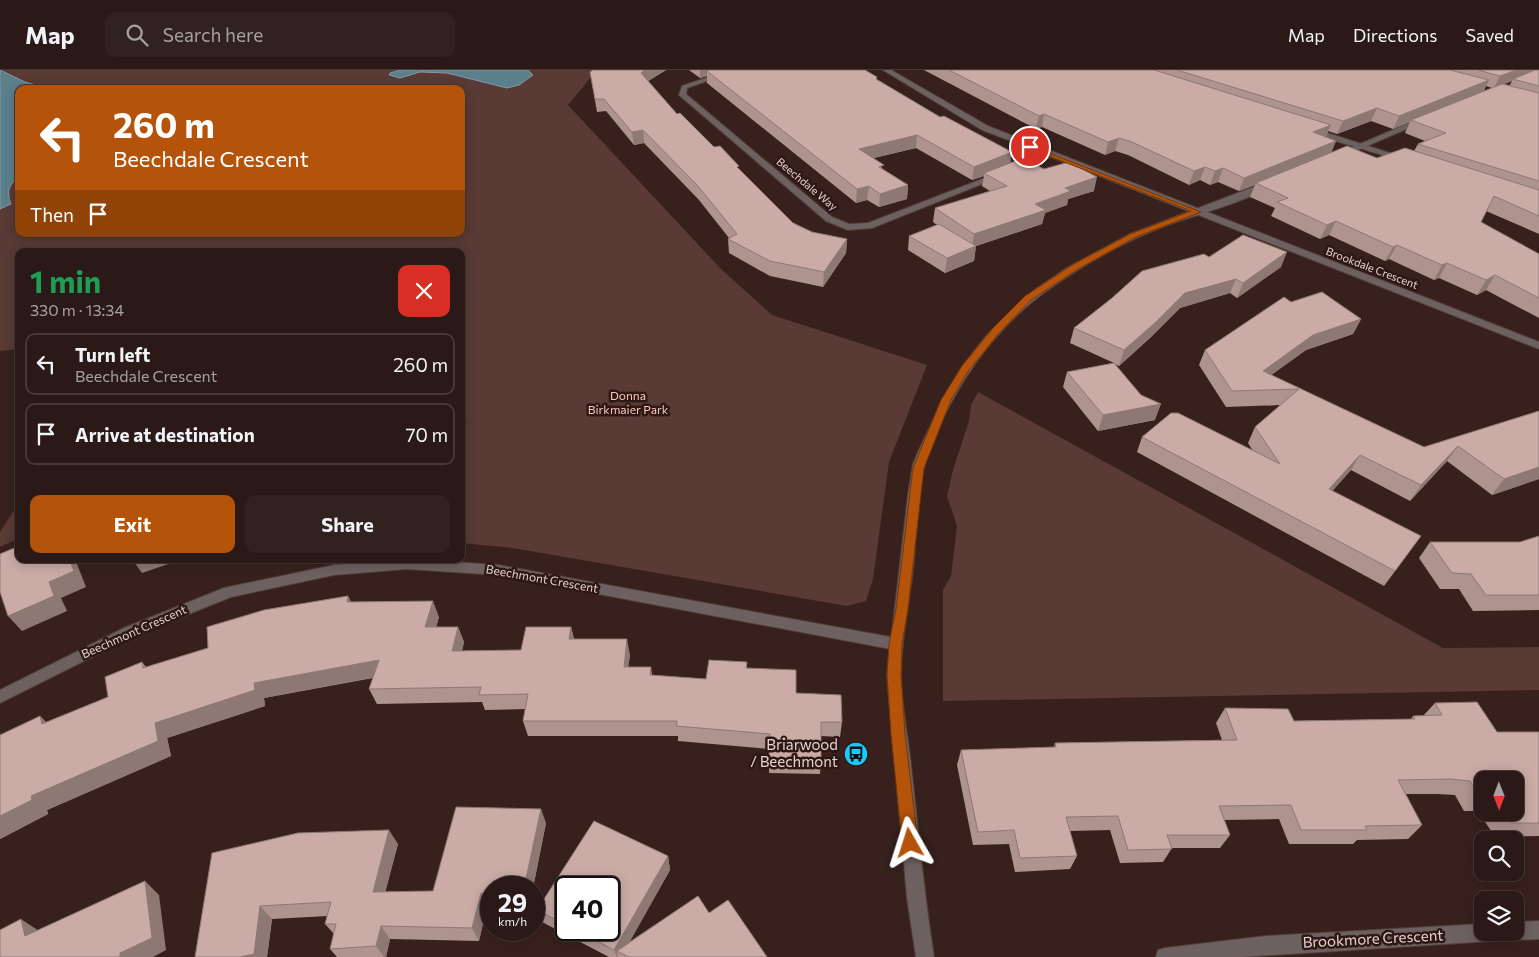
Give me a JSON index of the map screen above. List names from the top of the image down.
{
  "streets": {
    "street": [
      "Beechdale Way",
      "Brookdale Crescent",
      "Beechmont Crescent",
      "Brookmore Crescent"
    ]
  },
  "parks": ["Donna Birkmaier Park"],
  "places": {
    "bus stop": ["Briarwood / Beechmont"]
  },
  "north": "bottom",
  "page": {
    "header": "Map",
    "search": "Search here",
    "nav": ["Map", "Directions", "Saved"],
    "turn": ["260 m", "Beechdale Crescent"],
    "then": "Then",
    "heading": ["1 min", "330 m · 13:34"],
    "list": [
      {
        "name": "Turn left",
        "note": "Beechdale Crescent",
        "value": "260 m"
      },
      {
        "name": "Arrive at destination",
        "value": "70 m"
      }
    ],
    "buttons": ["Exit", "Share"],
    "speed": "29 km/h",
    "limit": "40"
  }
}
